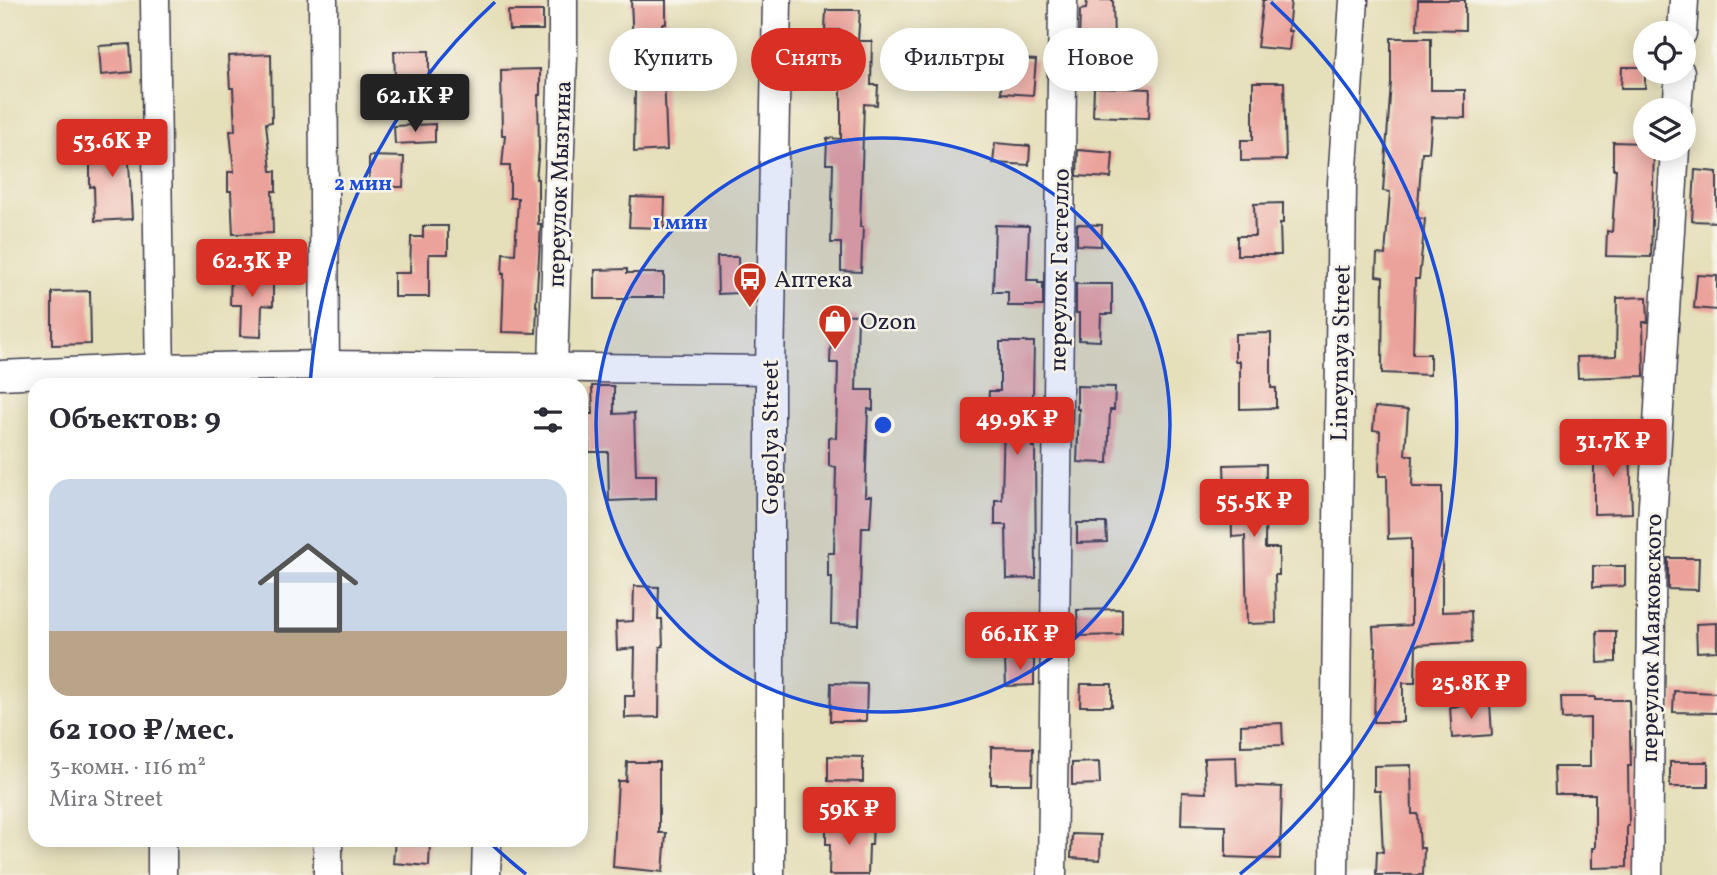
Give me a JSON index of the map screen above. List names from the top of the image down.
{
  "streets": {
    "street": [
      "переулок Мызгина",
      "переулок Гастелло",
      "Lineynaya Street",
      "Gogolya Street",
      "переулок Маяковского"
    ]
  },
  "places": {
    "bus stop": ["Аптека"],
    "shop": ["Ozon"]
  },
  "page": {
    "chip": [
      "Купить",
      "Снять",
      "Фильтры",
      "Новое"
    ],
    "price": [
      "62.1K ₽",
      "53.6K ₽",
      "62.3K ₽",
      "49.9K ₽",
      "31.7K ₽",
      "55.5K ₽",
      "66.1K ₽",
      "25.8K ₽",
      "59K ₽"
    ],
    "heading": "Объектов: 9",
    "list": [
      {
        "name": "62 100 ₽/мес.",
        "note": "3-комн. · 116 m² · Mira Street"
      }
    ]
  },
  "rings": ["2 мин", "1 мин"]
}
